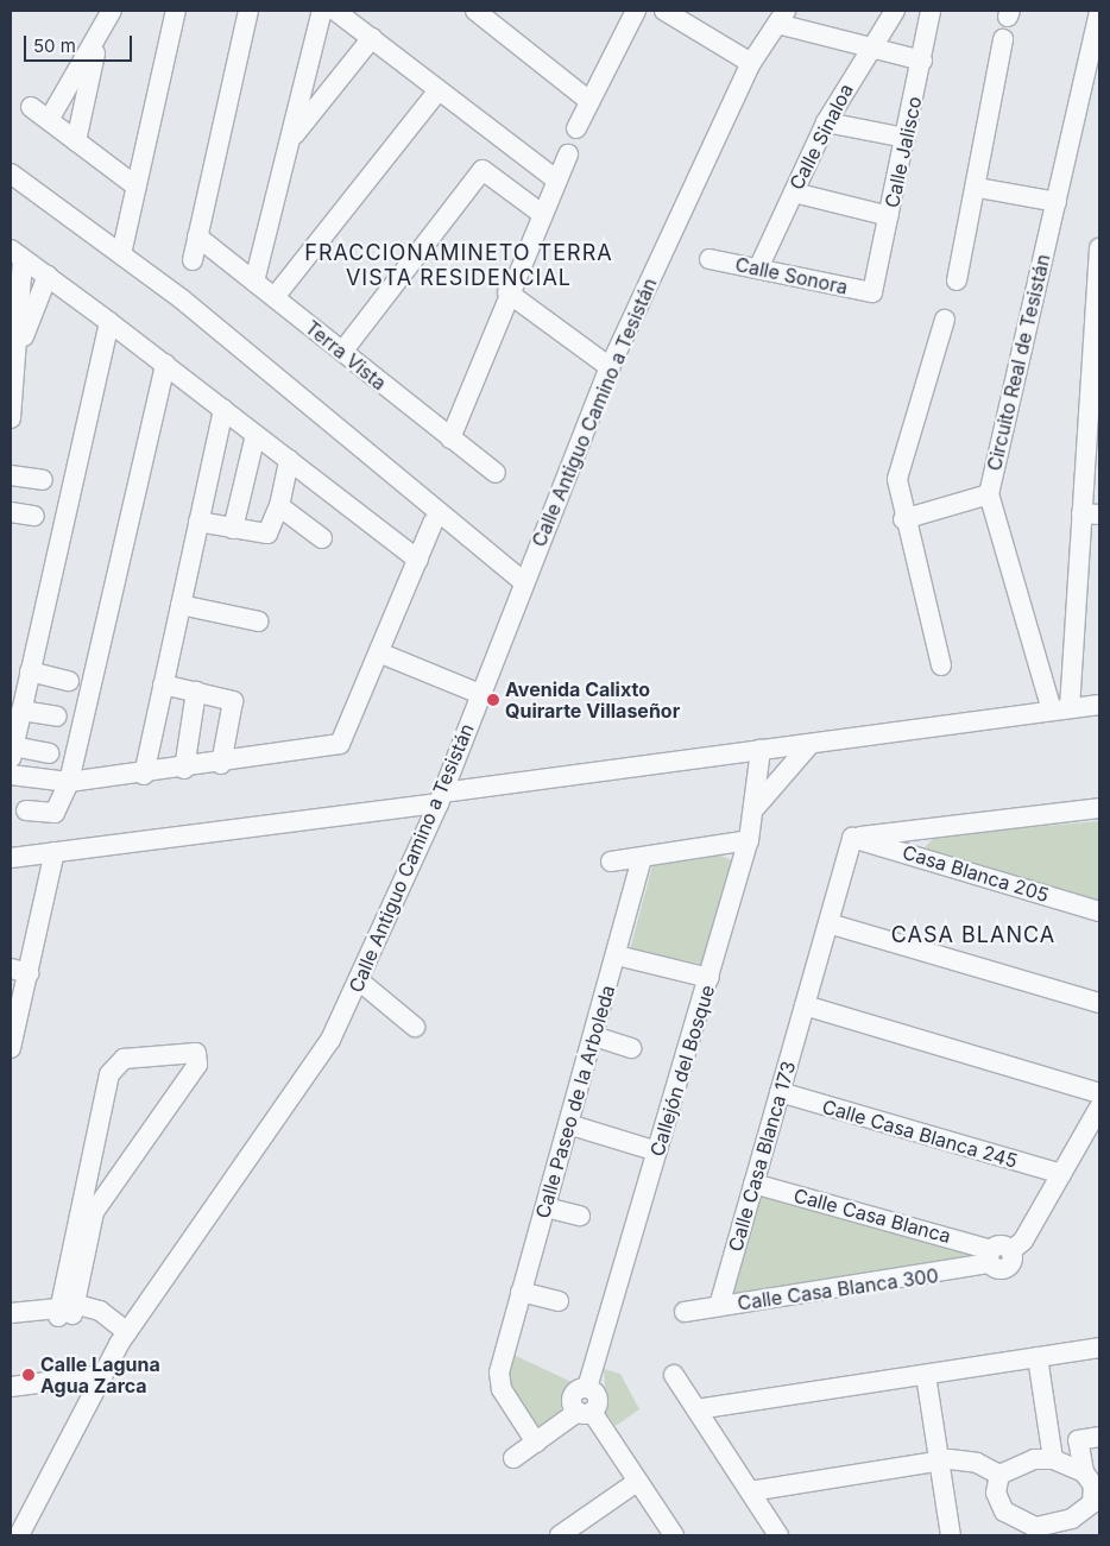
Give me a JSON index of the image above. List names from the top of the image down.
{
  "streets": {
    "street": [
      "Calle Sinaloa",
      "Calle Jalisco",
      "Calle Sonora",
      "Terra Vista",
      "Circuito Real de Tesistán",
      "Calle Antiguo Camino a Tesistán",
      "Casa Blanca 205",
      "Callejón del Bosque",
      "Calle Paseo de la Arboleda",
      "Calle Casa Blanca 245",
      "Calle Casa Blanca 173",
      "Calle Casa Blanca",
      "Calle Casa Blanca 300"
    ]
  },
  "crossings": [
    ["Calle Sinaloa", "Calle Sonora"],
    ["Calle Jalisco", "Calle Sonora"],
    ["Casa Blanca 205", "Calle Casa Blanca 173"],
    ["Calle Casa Blanca 245", "Calle Casa Blanca 173"],
    ["Calle Casa Blanca 245", "Calle Casa Blanca 300"],
    ["Calle Casa Blanca 173", "Calle Casa Blanca"],
    ["Calle Casa Blanca 173", "Calle Casa Blanca 300"],
    ["Calle Casa Blanca", "Calle Casa Blanca 300"]
  ],
  "districts": ["FRACCIONAMINETO TERRA VISTA RESIDENCIAL", "CASA BLANCA"],
  "places": ["Avenida Calixto Quirarte Villaseñor", "Calle Laguna Agua Zarca"],
  "scale_bar": "50 m"
}
